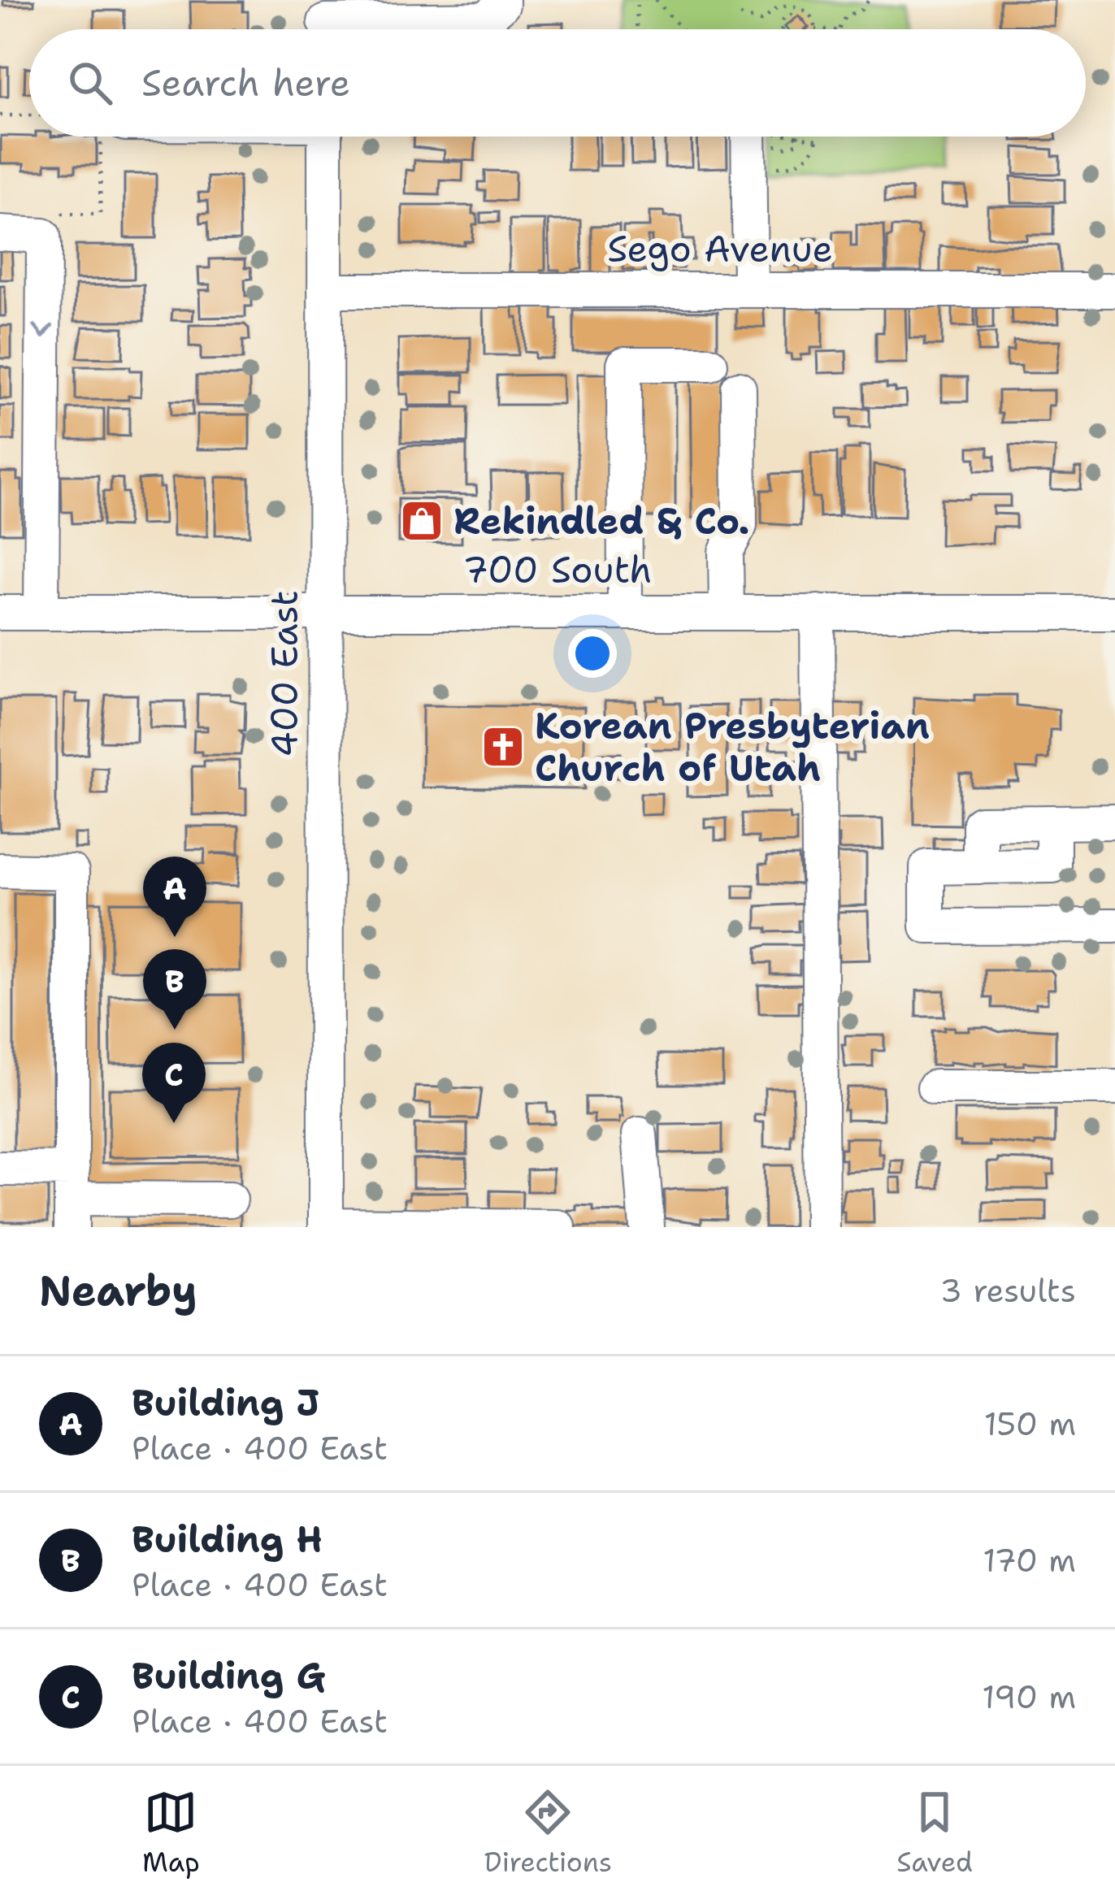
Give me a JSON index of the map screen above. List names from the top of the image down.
{
  "streets": {
    "street": ["Sego Avenue", "700 South", "400 East"]
  },
  "crossings": [
    ["Sego Avenue", "400 East"],
    ["700 South", "400 East"]
  ],
  "places": {
    "shop": ["Rekindled & Co."],
    "church": ["Korean Presbyterian Church of Utah"]
  },
  "page": {
    "search": "Search here",
    "pins": ["A", "B", "C"],
    "heading": ["Nearby", "3 results"],
    "list": [
      {
        "mark": "A",
        "name": "Building J",
        "note": "Place · 400 East",
        "value": "150 m"
      },
      {
        "mark": "B",
        "name": "Building H",
        "note": "Place · 400 East",
        "value": "170 m"
      },
      {
        "mark": "C",
        "name": "Building G",
        "note": "Place · 400 East",
        "value": "190 m"
      }
    ],
    "nav": ["Map", "Directions", "Saved"]
  }
}
